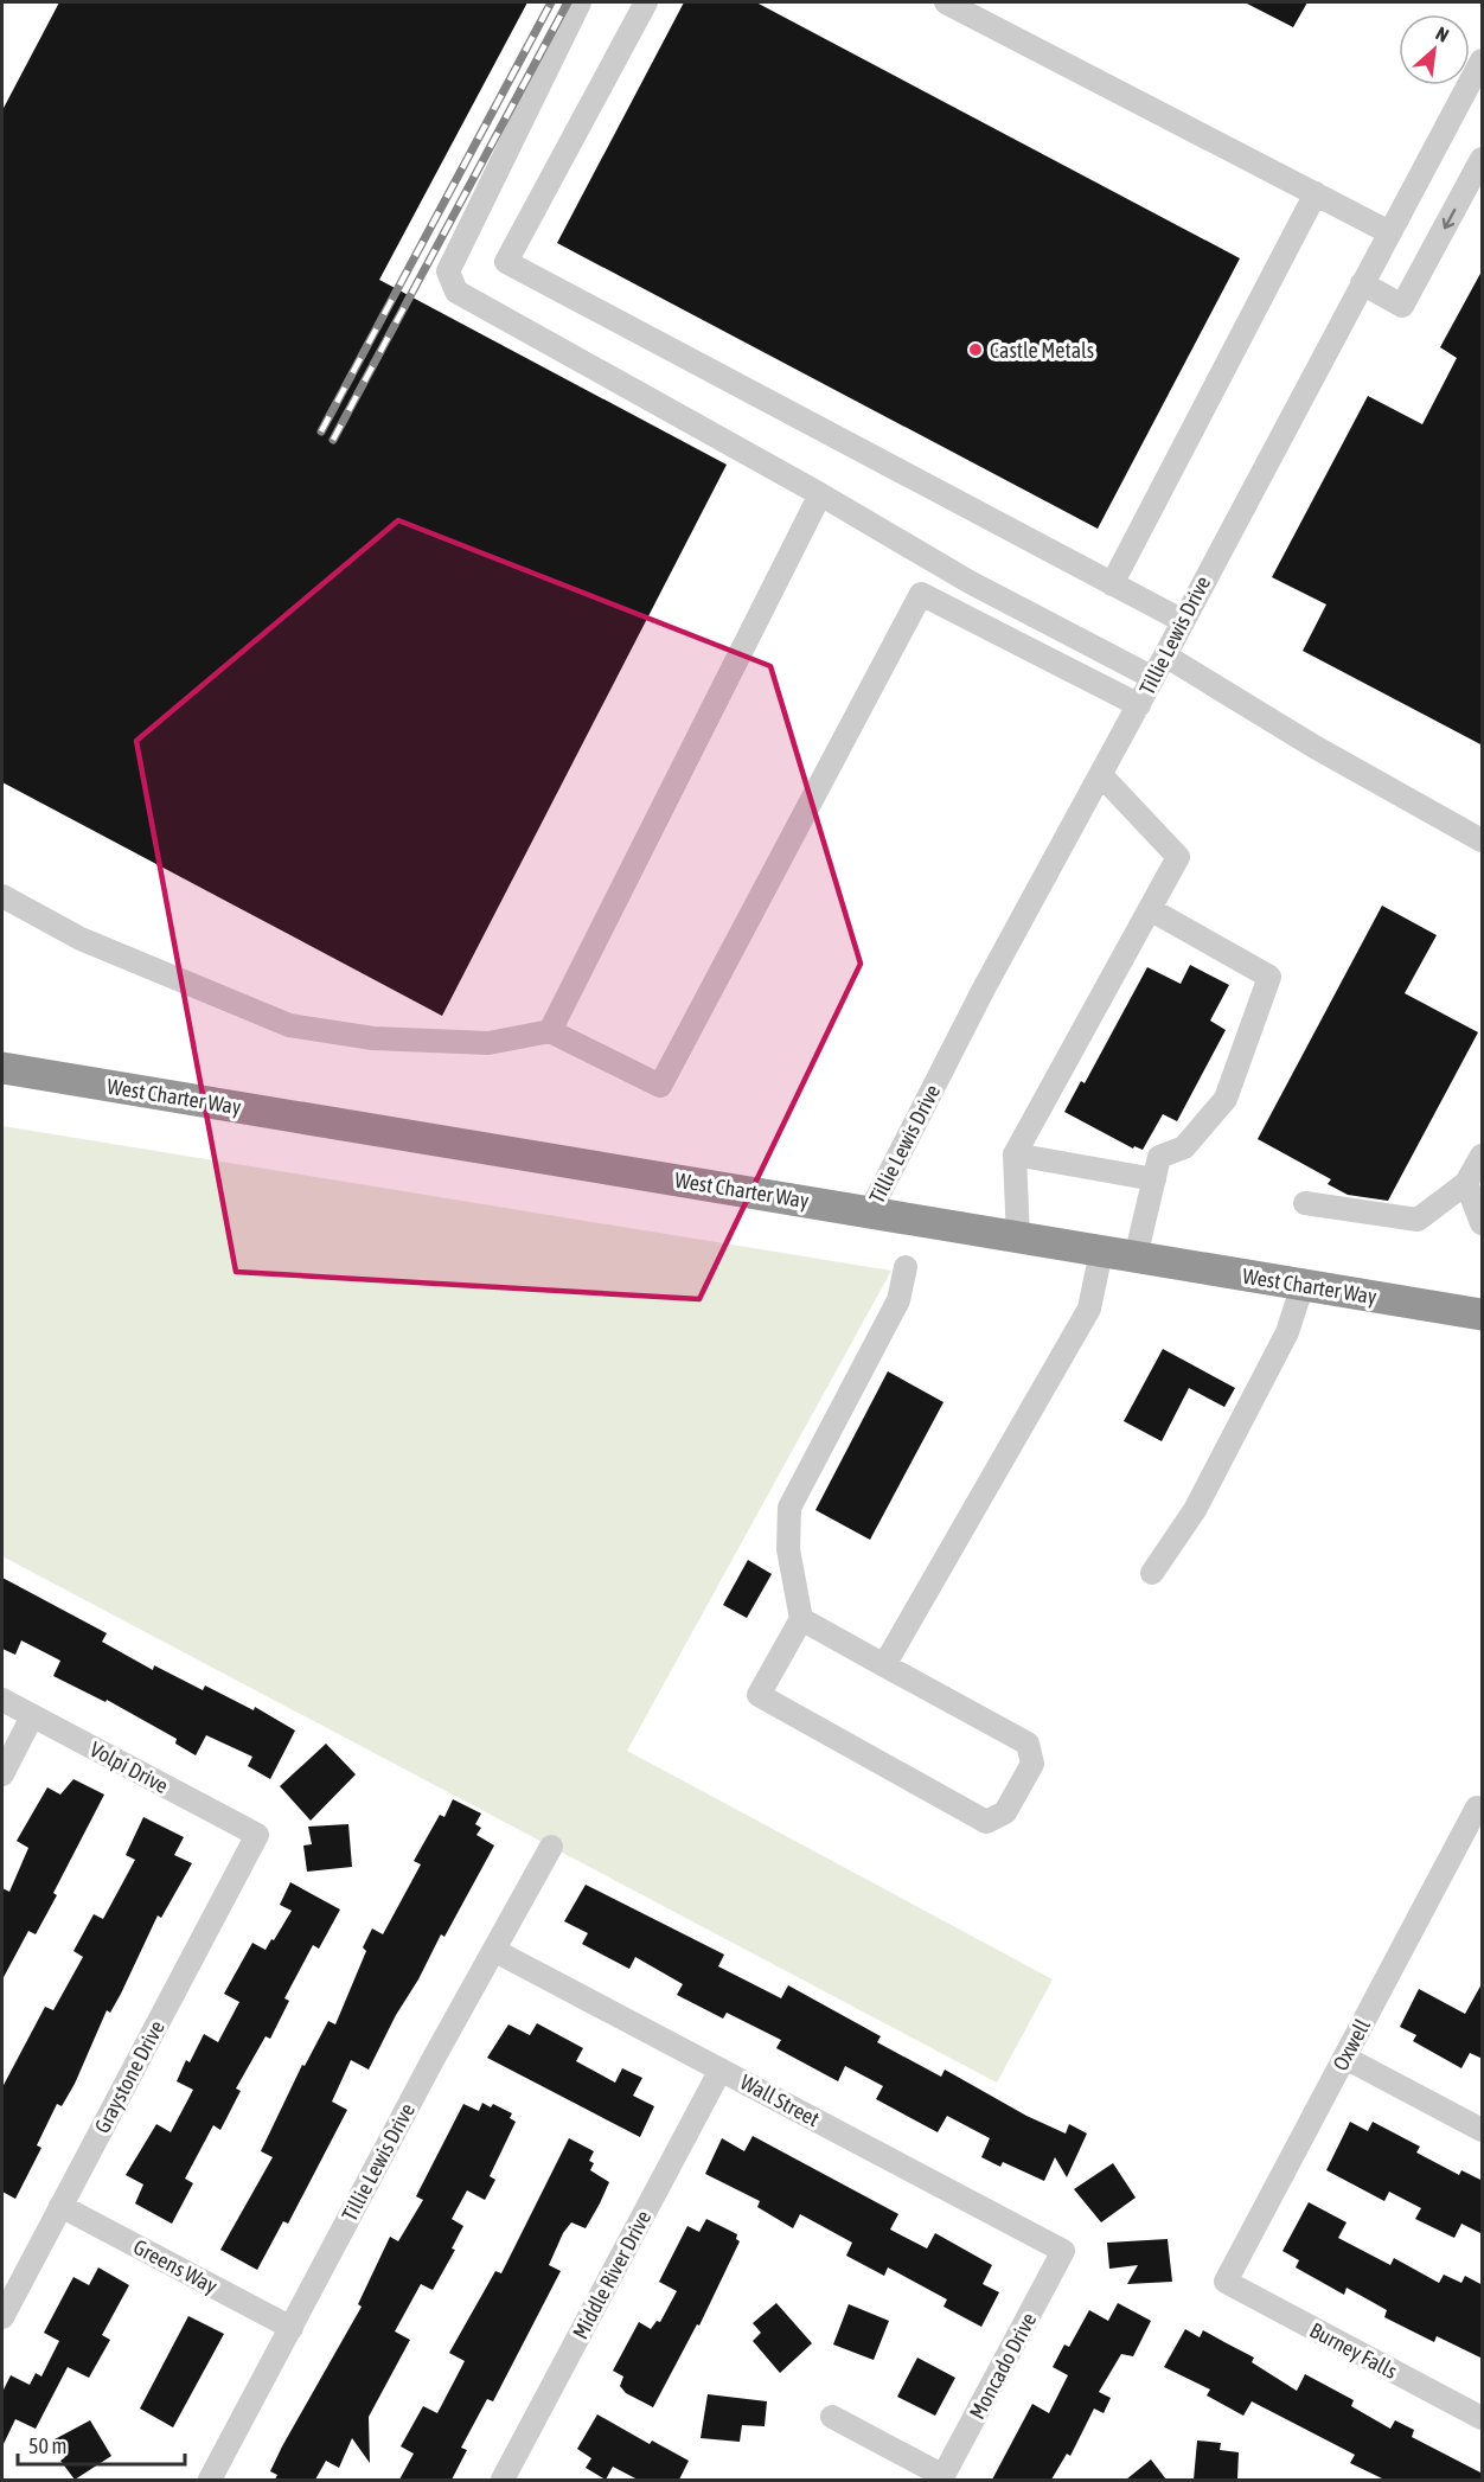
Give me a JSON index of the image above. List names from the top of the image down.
{
  "streets": {
    "highway": ["West Charter Way"],
    "street": [
      "Tillie Lewis Drive",
      "Volpi Drive",
      "Oxwell",
      "Graystone Drive",
      "Wall Street",
      "Greens Way",
      "Middle River Drive",
      "Burney Falls",
      "Moncado Drive"
    ]
  },
  "crossings": [
    ["Tillie Lewis Drive", "West Charter Way"],
    ["Tillie Lewis Drive", "Wall Street"],
    ["Tillie Lewis Drive", "Greens Way"],
    ["Volpi Drive", "Graystone Drive"],
    ["Oxwell", "Burney Falls"],
    ["Graystone Drive", "Greens Way"],
    ["Wall Street", "Middle River Drive"],
    ["Wall Street", "Moncado Drive"]
  ],
  "places": ["Castle Metals"],
  "scale_bar": "50 m",
  "north": "top right"
}
